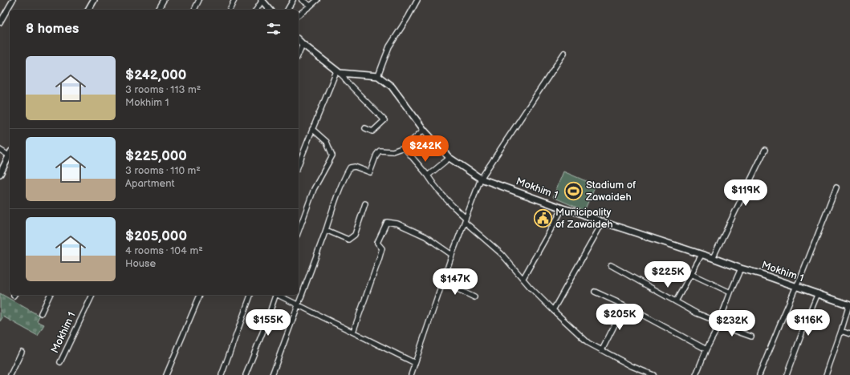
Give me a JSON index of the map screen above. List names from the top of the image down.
{
  "streets": {
    "street": ["Mokhim 1"]
  },
  "places": {
    "sports": ["Stadium of Zawaideh"],
    "public building": ["Municipality of Zawaideh"]
  },
  "page": {
    "heading": "8 homes",
    "list": [
      {
        "name": "$242,000",
        "note": "3 rooms · 113 m² · Mokhim 1"
      },
      {
        "name": "$225,000",
        "note": "3 rooms · 110 m² · Apartment"
      },
      {
        "name": "$205,000",
        "note": "4 rooms · 104 m² · House"
      }
    ],
    "price": [
      "$242K",
      "$119K",
      "$225K",
      "$147K",
      "$205K",
      "$155K",
      "$116K",
      "$232K"
    ]
  }
}
